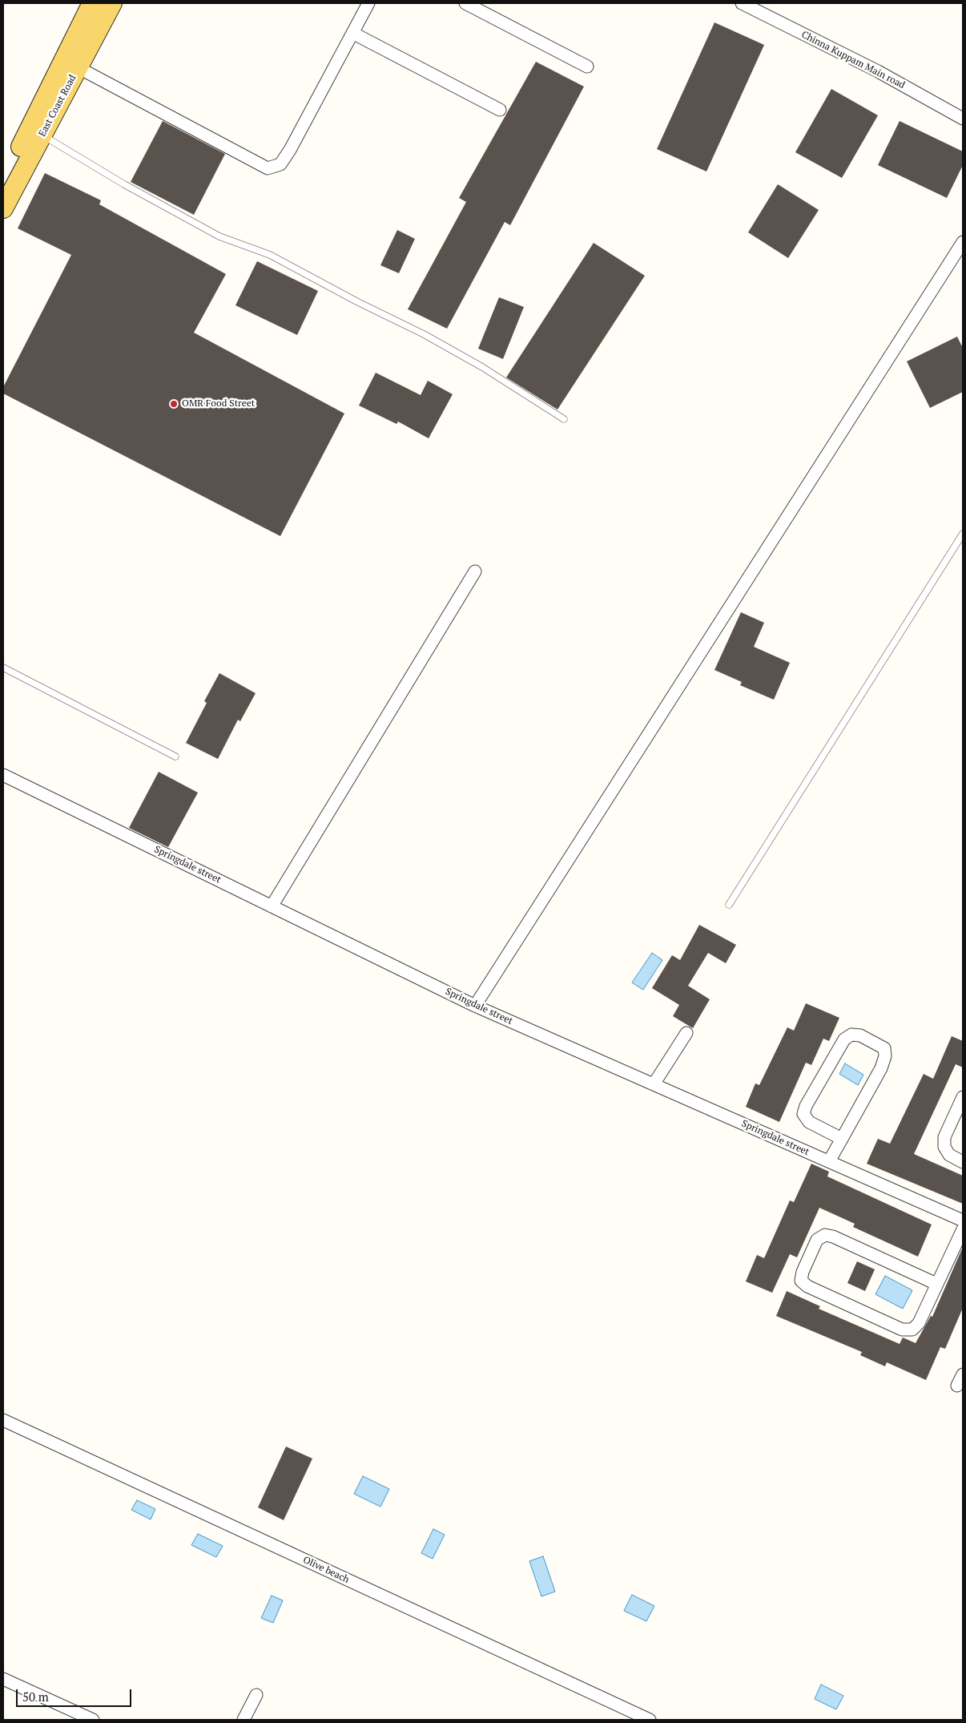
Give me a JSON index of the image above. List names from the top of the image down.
{
  "streets": {
    "main road": ["East Coast Road"],
    "street": ["Chinna Kuppam Main road", "Springdale street", "Olive beach"]
  },
  "places": ["OMR Food Street"],
  "scale_bar": "50 m"
}
